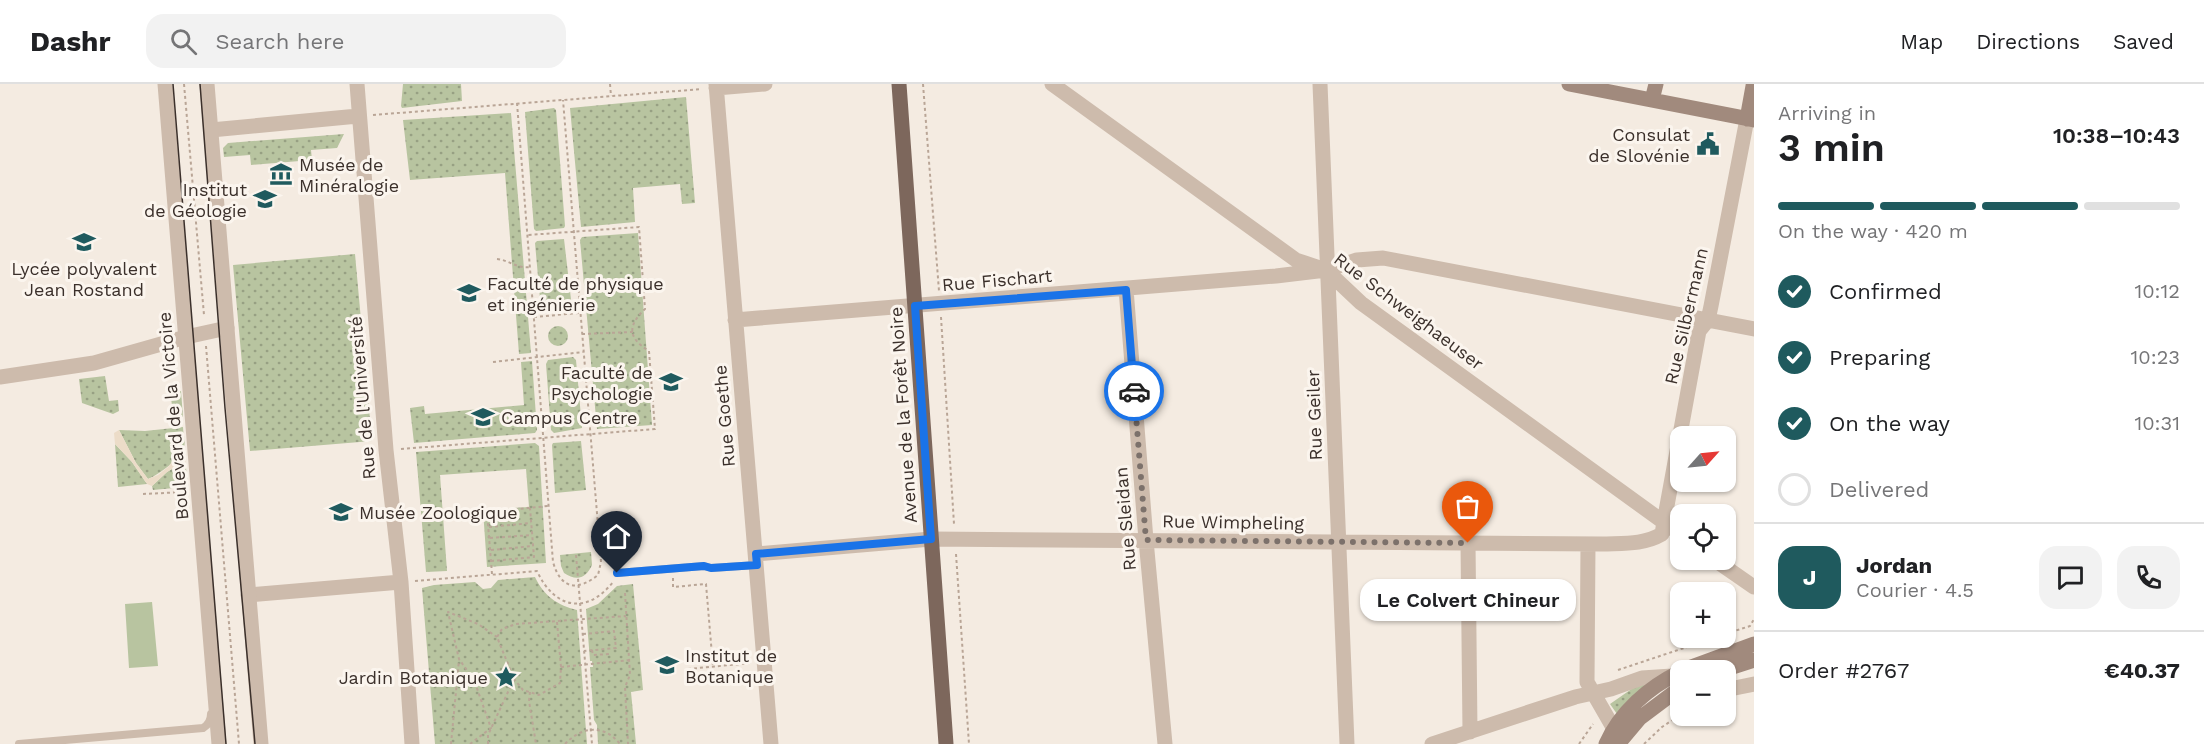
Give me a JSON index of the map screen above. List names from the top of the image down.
{
  "streets": {
    "main road": ["Avenue de la Forêt Noire"],
    "street": [
      "Rue Fischart",
      "Rue Schweighaeuser",
      "Rue Silbermann",
      "Rue de l'Université",
      "Rue Geiler",
      "Boulevard de la Victoire",
      "Rue Goethe",
      "Rue Sleidan",
      "Rue Wimpheling"
    ]
  },
  "crossings": [
    ["Rue Fischart", "Rue Schweighaeuser"],
    ["Rue Fischart", "Rue Silbermann"],
    ["Rue Fischart", "Avenue de la Forêt Noire"],
    ["Rue Fischart", "Rue Geiler"],
    ["Rue Fischart", "Rue Goethe"],
    ["Rue Fischart", "Rue Sleidan"],
    ["Rue Schweighaeuser", "Rue Silbermann"],
    ["Rue Schweighaeuser", "Rue Geiler"],
    ["Rue Schweighaeuser", "Rue Wimpheling"],
    ["Rue Silbermann", "Rue Wimpheling"],
    ["Avenue de la Forêt Noire", "Rue Wimpheling"],
    ["Rue Geiler", "Rue Wimpheling"],
    ["Rue Goethe", "Rue Wimpheling"],
    ["Rue Sleidan", "Rue Wimpheling"]
  ],
  "places": {
    "public building": ["Consulat de Slovénie"],
    "museum": ["Musée de Minéralogie"],
    "school or university": [
      "Institut de Géologie",
      "Lycée polyvalent Jean Rostand",
      "Faculté de physique et ingénierie",
      "Faculté de Psychologie",
      "Campus Centre",
      "Musée Zoologique",
      "Institut de Botanique"
    ],
    "other": ["Le Colvert Chineur"],
    "place": ["Jardin Botanique"]
  },
  "north": "top right",
  "page": {
    "header": "Dashr",
    "search": "Search here",
    "nav": ["Map", "Directions", "Saved"],
    "heading": ["3 min", "Arriving in", "10:38–10:43"],
    "panel": [
      "Jordan",
      "Courier · 4.5",
      "Order #2767",
      "€40.37"
    ],
    "bar": "On the way · 420 m",
    "list": [
      ["Confirmed", "10:12"],
      ["Preparing", "10:23"],
      ["On the way", "10:31"],
      "Delivered"
    ],
    "map_buttons": ["+", "−"],
    "round": "J",
    "bubble": "Le Colvert Chineur"
  }
}
